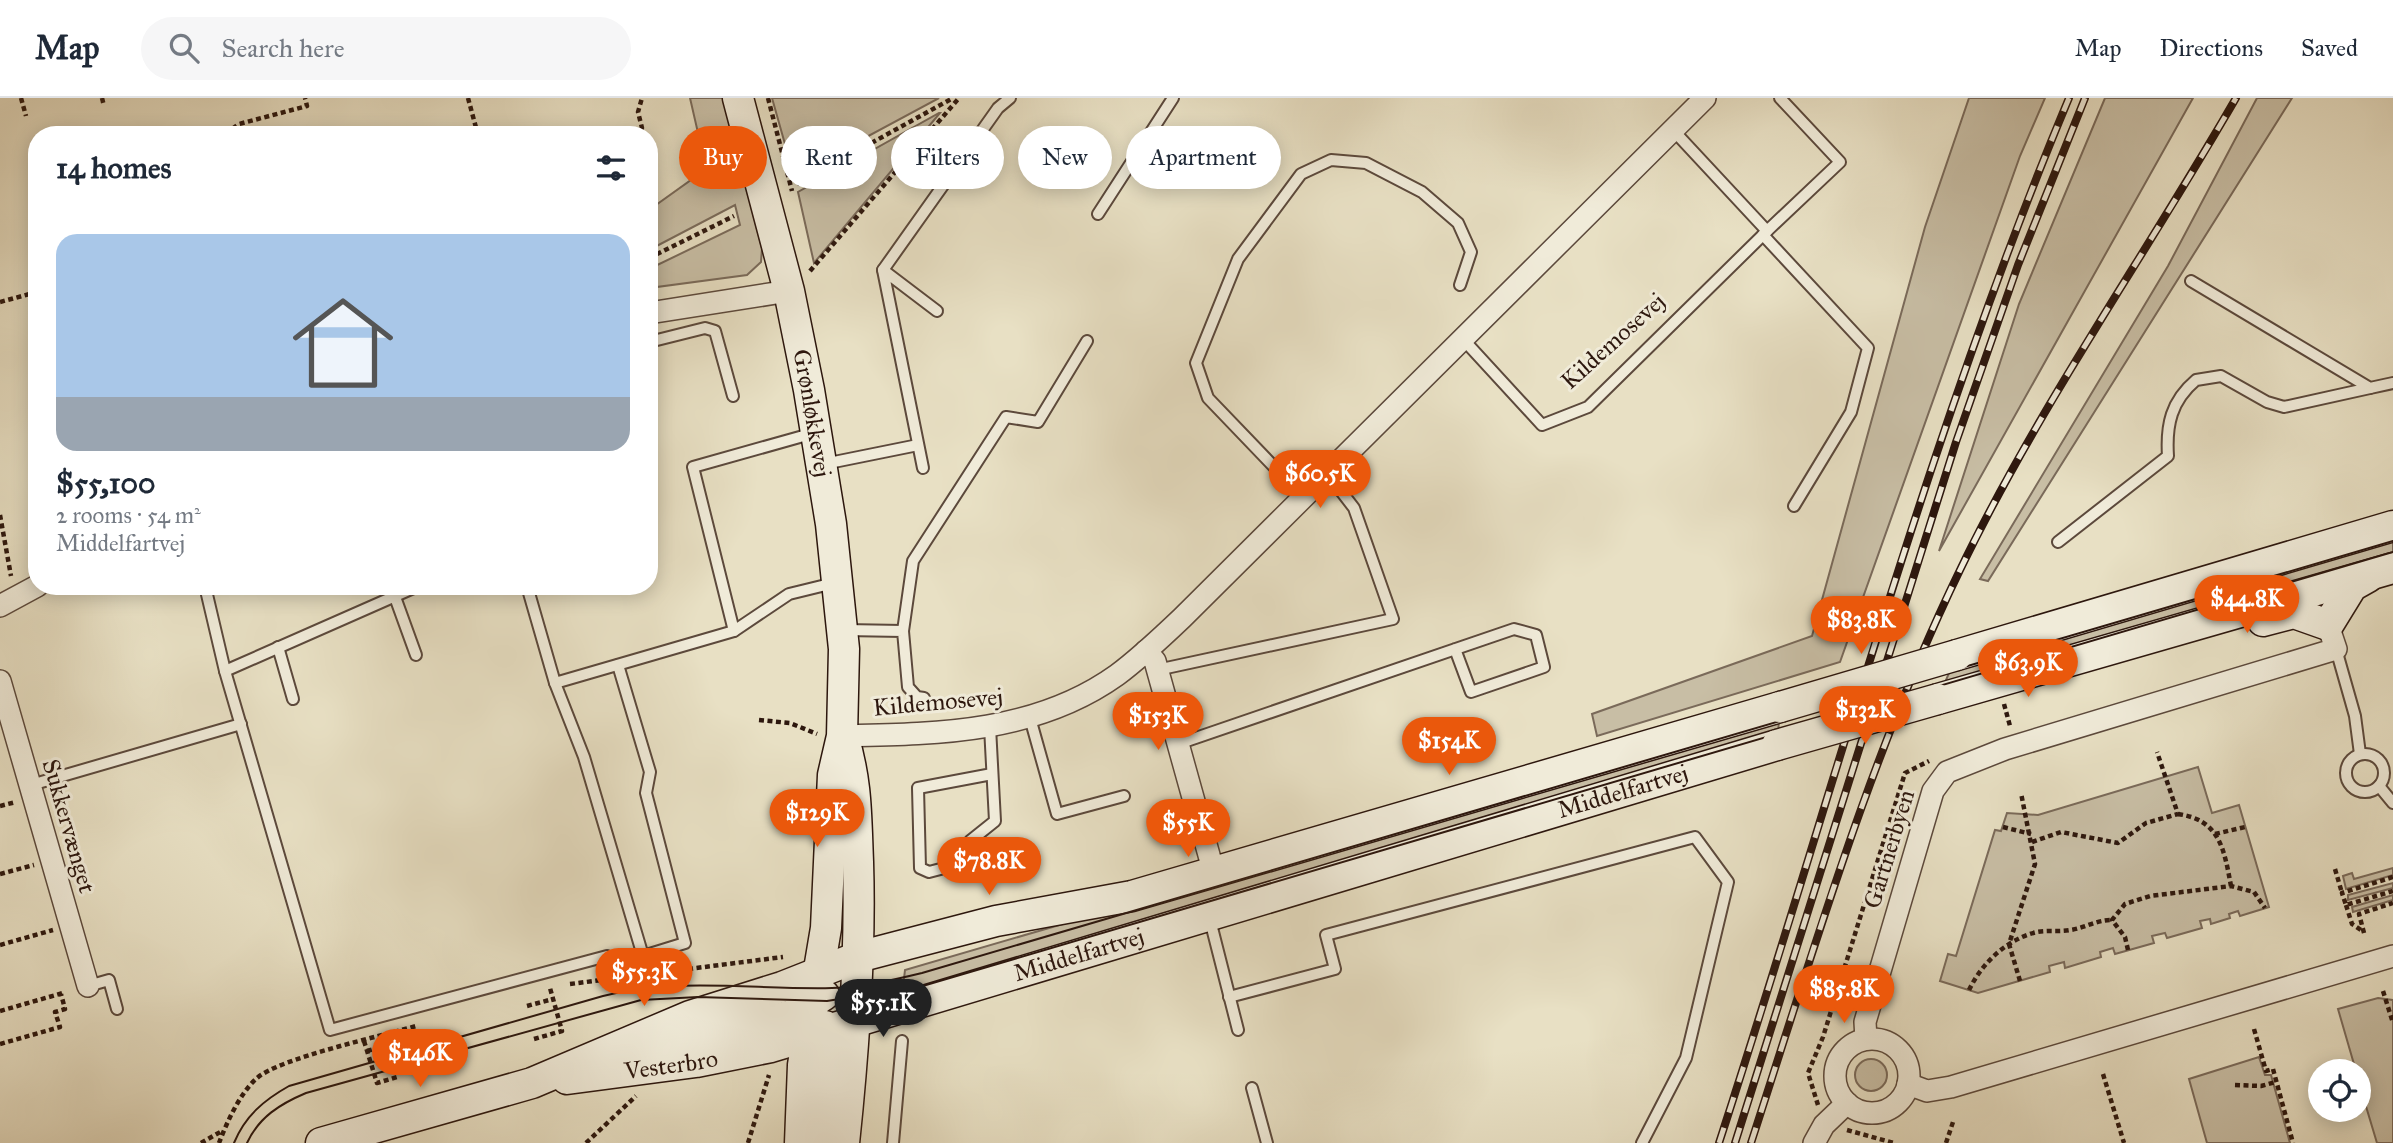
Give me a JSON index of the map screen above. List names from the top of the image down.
{
  "streets": {
    "street": [
      "Kildemosevej",
      "Grønløkkevej",
      "Middelfartvej",
      "Sukkervænget",
      "Gartnerbyen",
      "Vesterbro"
    ]
  },
  "crossings": [
    ["Kildemosevej", "Grønløkkevej"],
    ["Grønløkkevej", "Middelfartvej"],
    ["Grønløkkevej", "Vesterbro"],
    ["Middelfartvej", "Vesterbro"]
  ],
  "page": {
    "header": "Map",
    "search": "Search here",
    "nav": ["Map", "Directions", "Saved"],
    "chip": [
      "Buy",
      "Rent",
      "Filters",
      "New",
      "Apartment"
    ],
    "heading": "14 homes",
    "list": [
      {
        "name": "$55,100",
        "note": "2 rooms · 54 m² · Middelfartvej"
      }
    ],
    "price": [
      "$60.5K",
      "$44.8K",
      "$83.8K",
      "$63.9K",
      "$132K",
      "$153K",
      "$154K",
      "$129K",
      "$55K",
      "$78.8K",
      "$55.3K",
      "$85.8K",
      "$55.1K",
      "$146K"
    ]
  }
}
